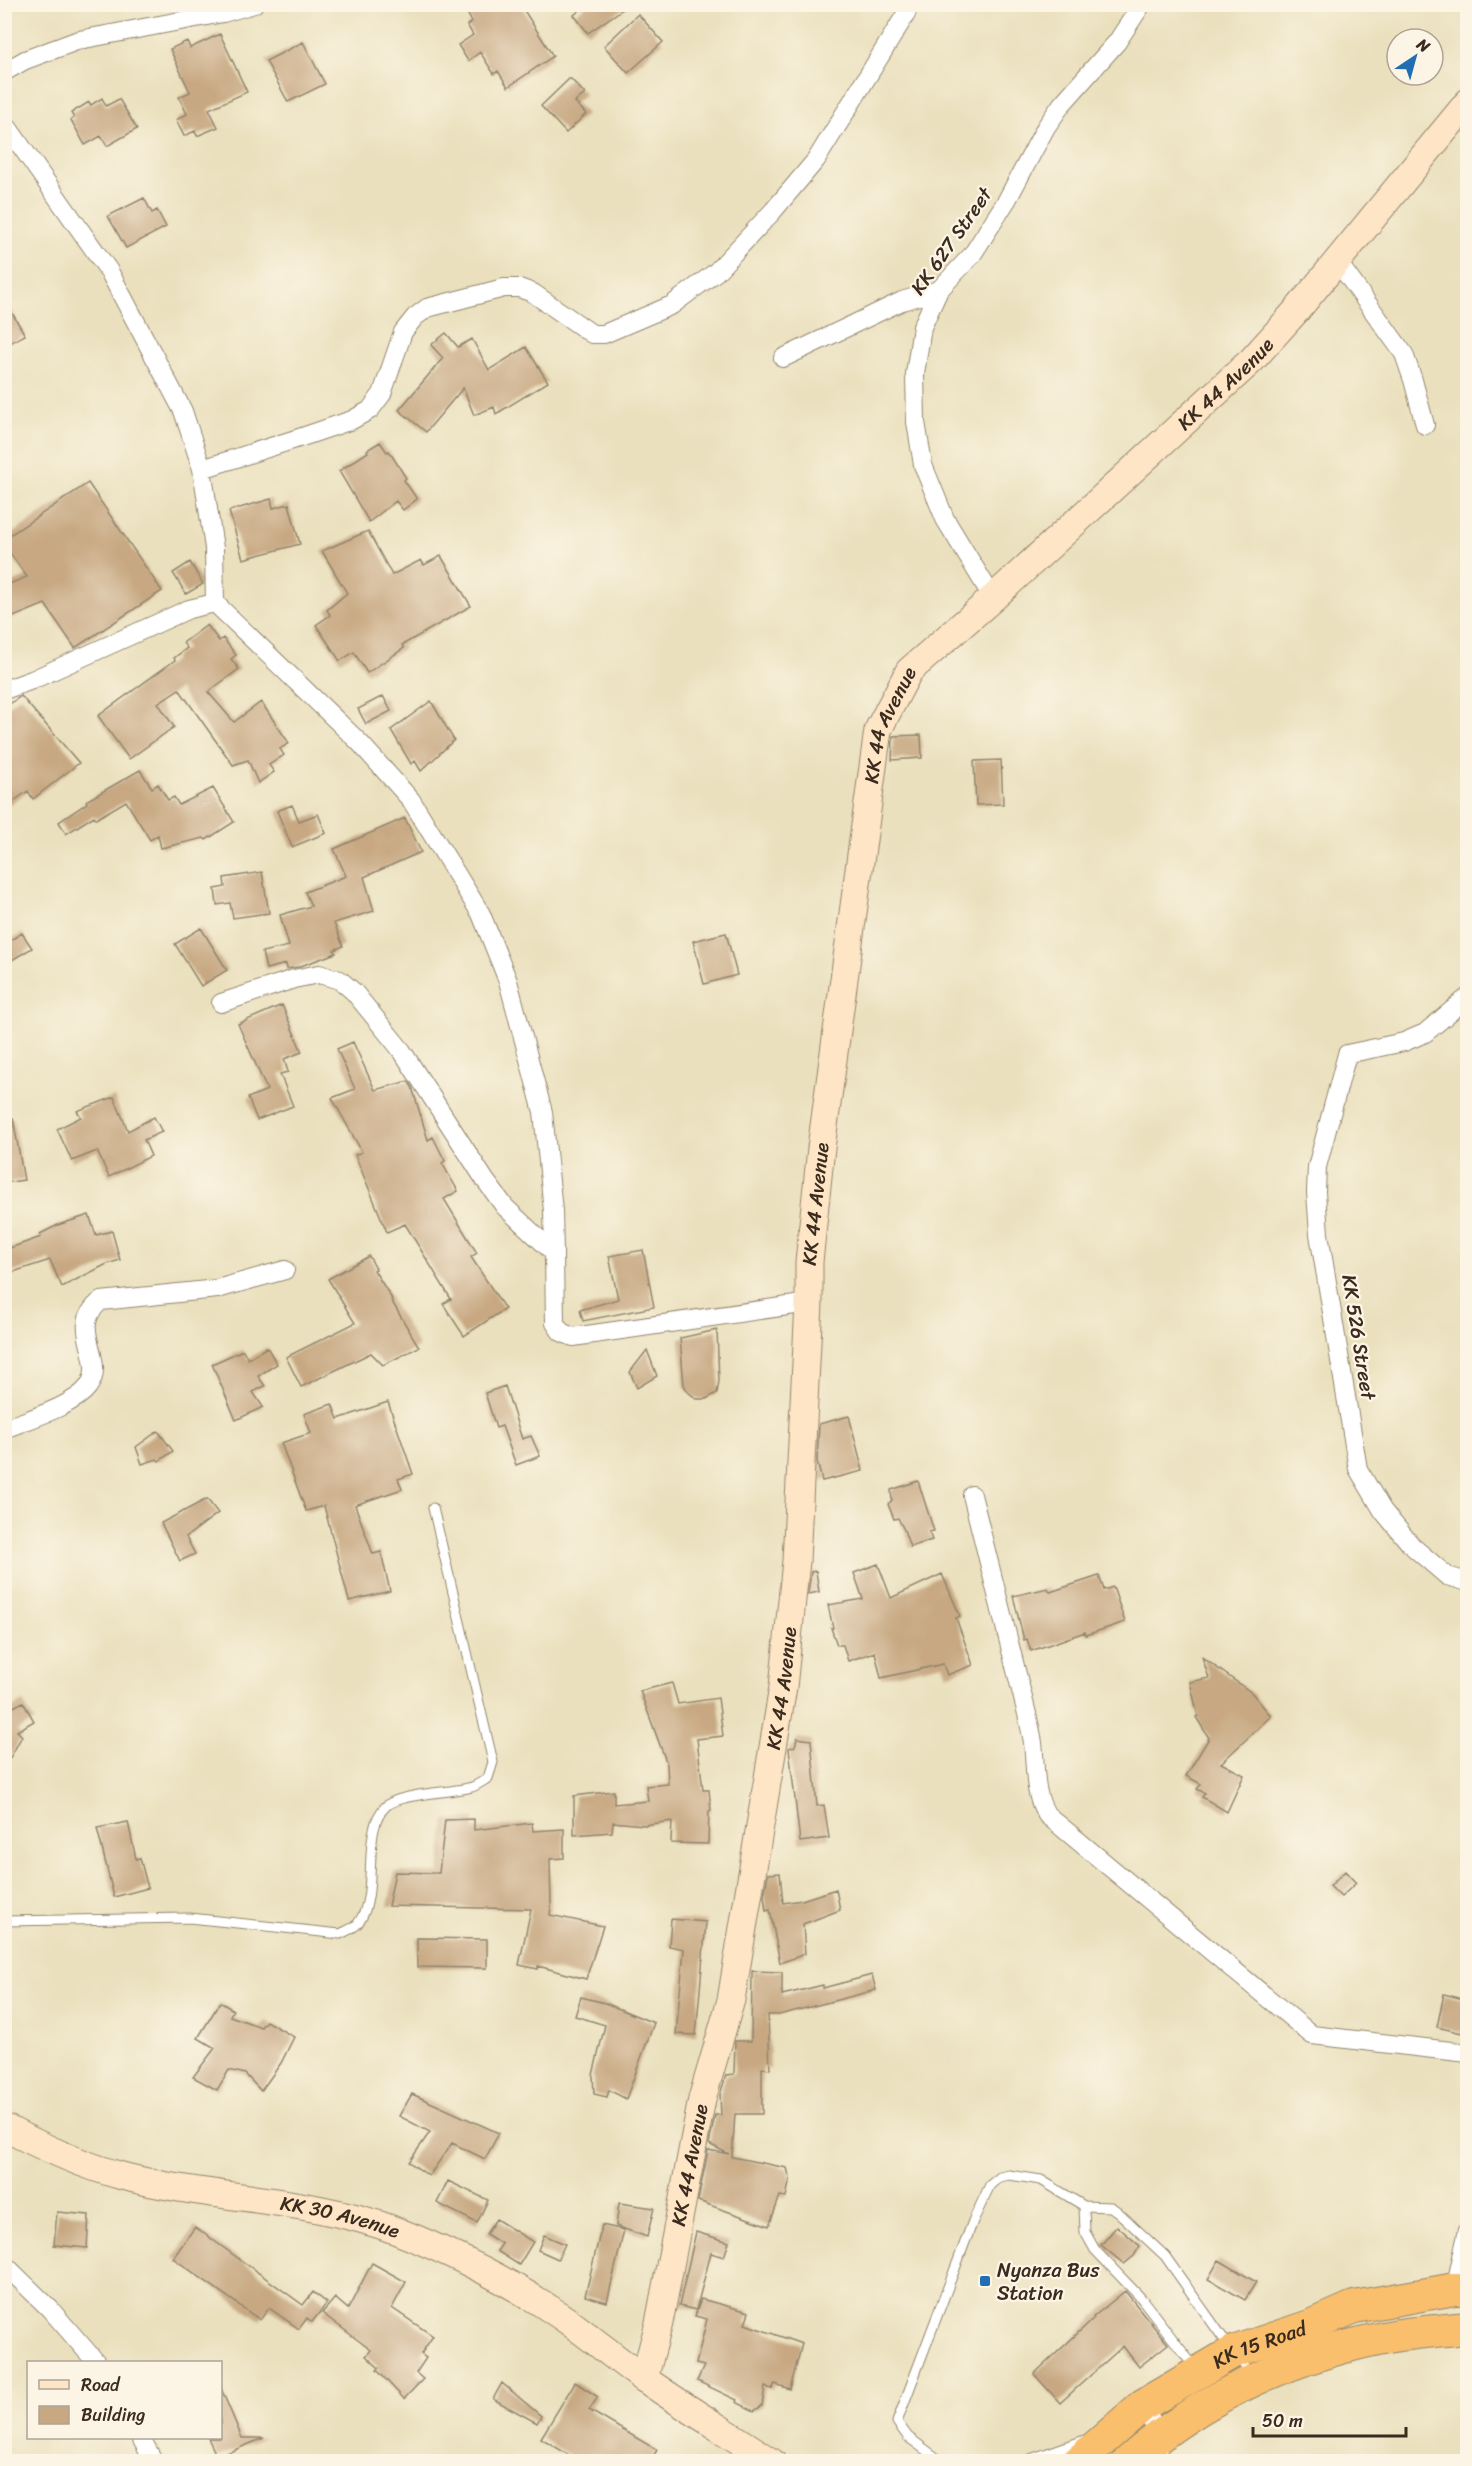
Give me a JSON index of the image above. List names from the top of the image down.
{
  "streets": {
    "highway": ["KK 15 Road"],
    "main road": ["KK 44 Avenue", "KK 30 Avenue"],
    "street": ["KK 627 Street", "KK 526 Street"]
  },
  "crossings": [
    ["KK 627 Street", "KK 44 Avenue"],
    ["KK 44 Avenue", "KK 30 Avenue"]
  ],
  "places": {
    "transit": ["Nyanza Bus Station"]
  },
  "legend": ["Road", "Building"],
  "scale_bar": "50 m",
  "north": "top right"
}
